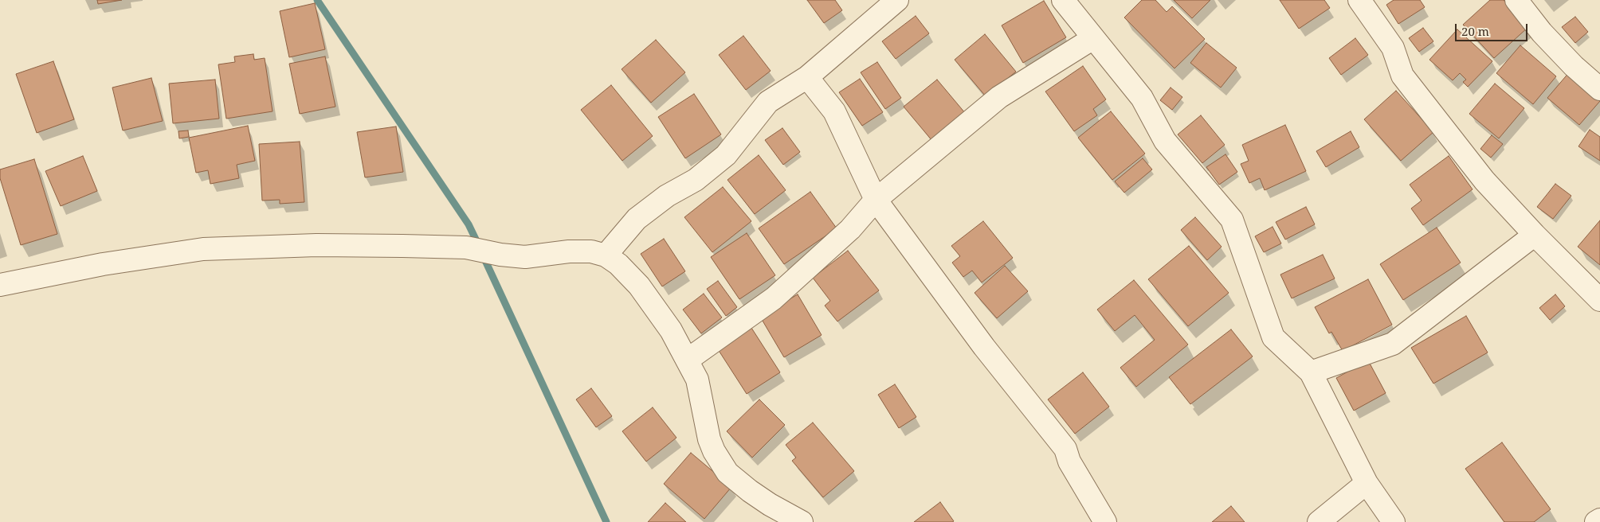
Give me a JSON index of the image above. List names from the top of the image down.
{
  "scale_bar": "20 m"
}
